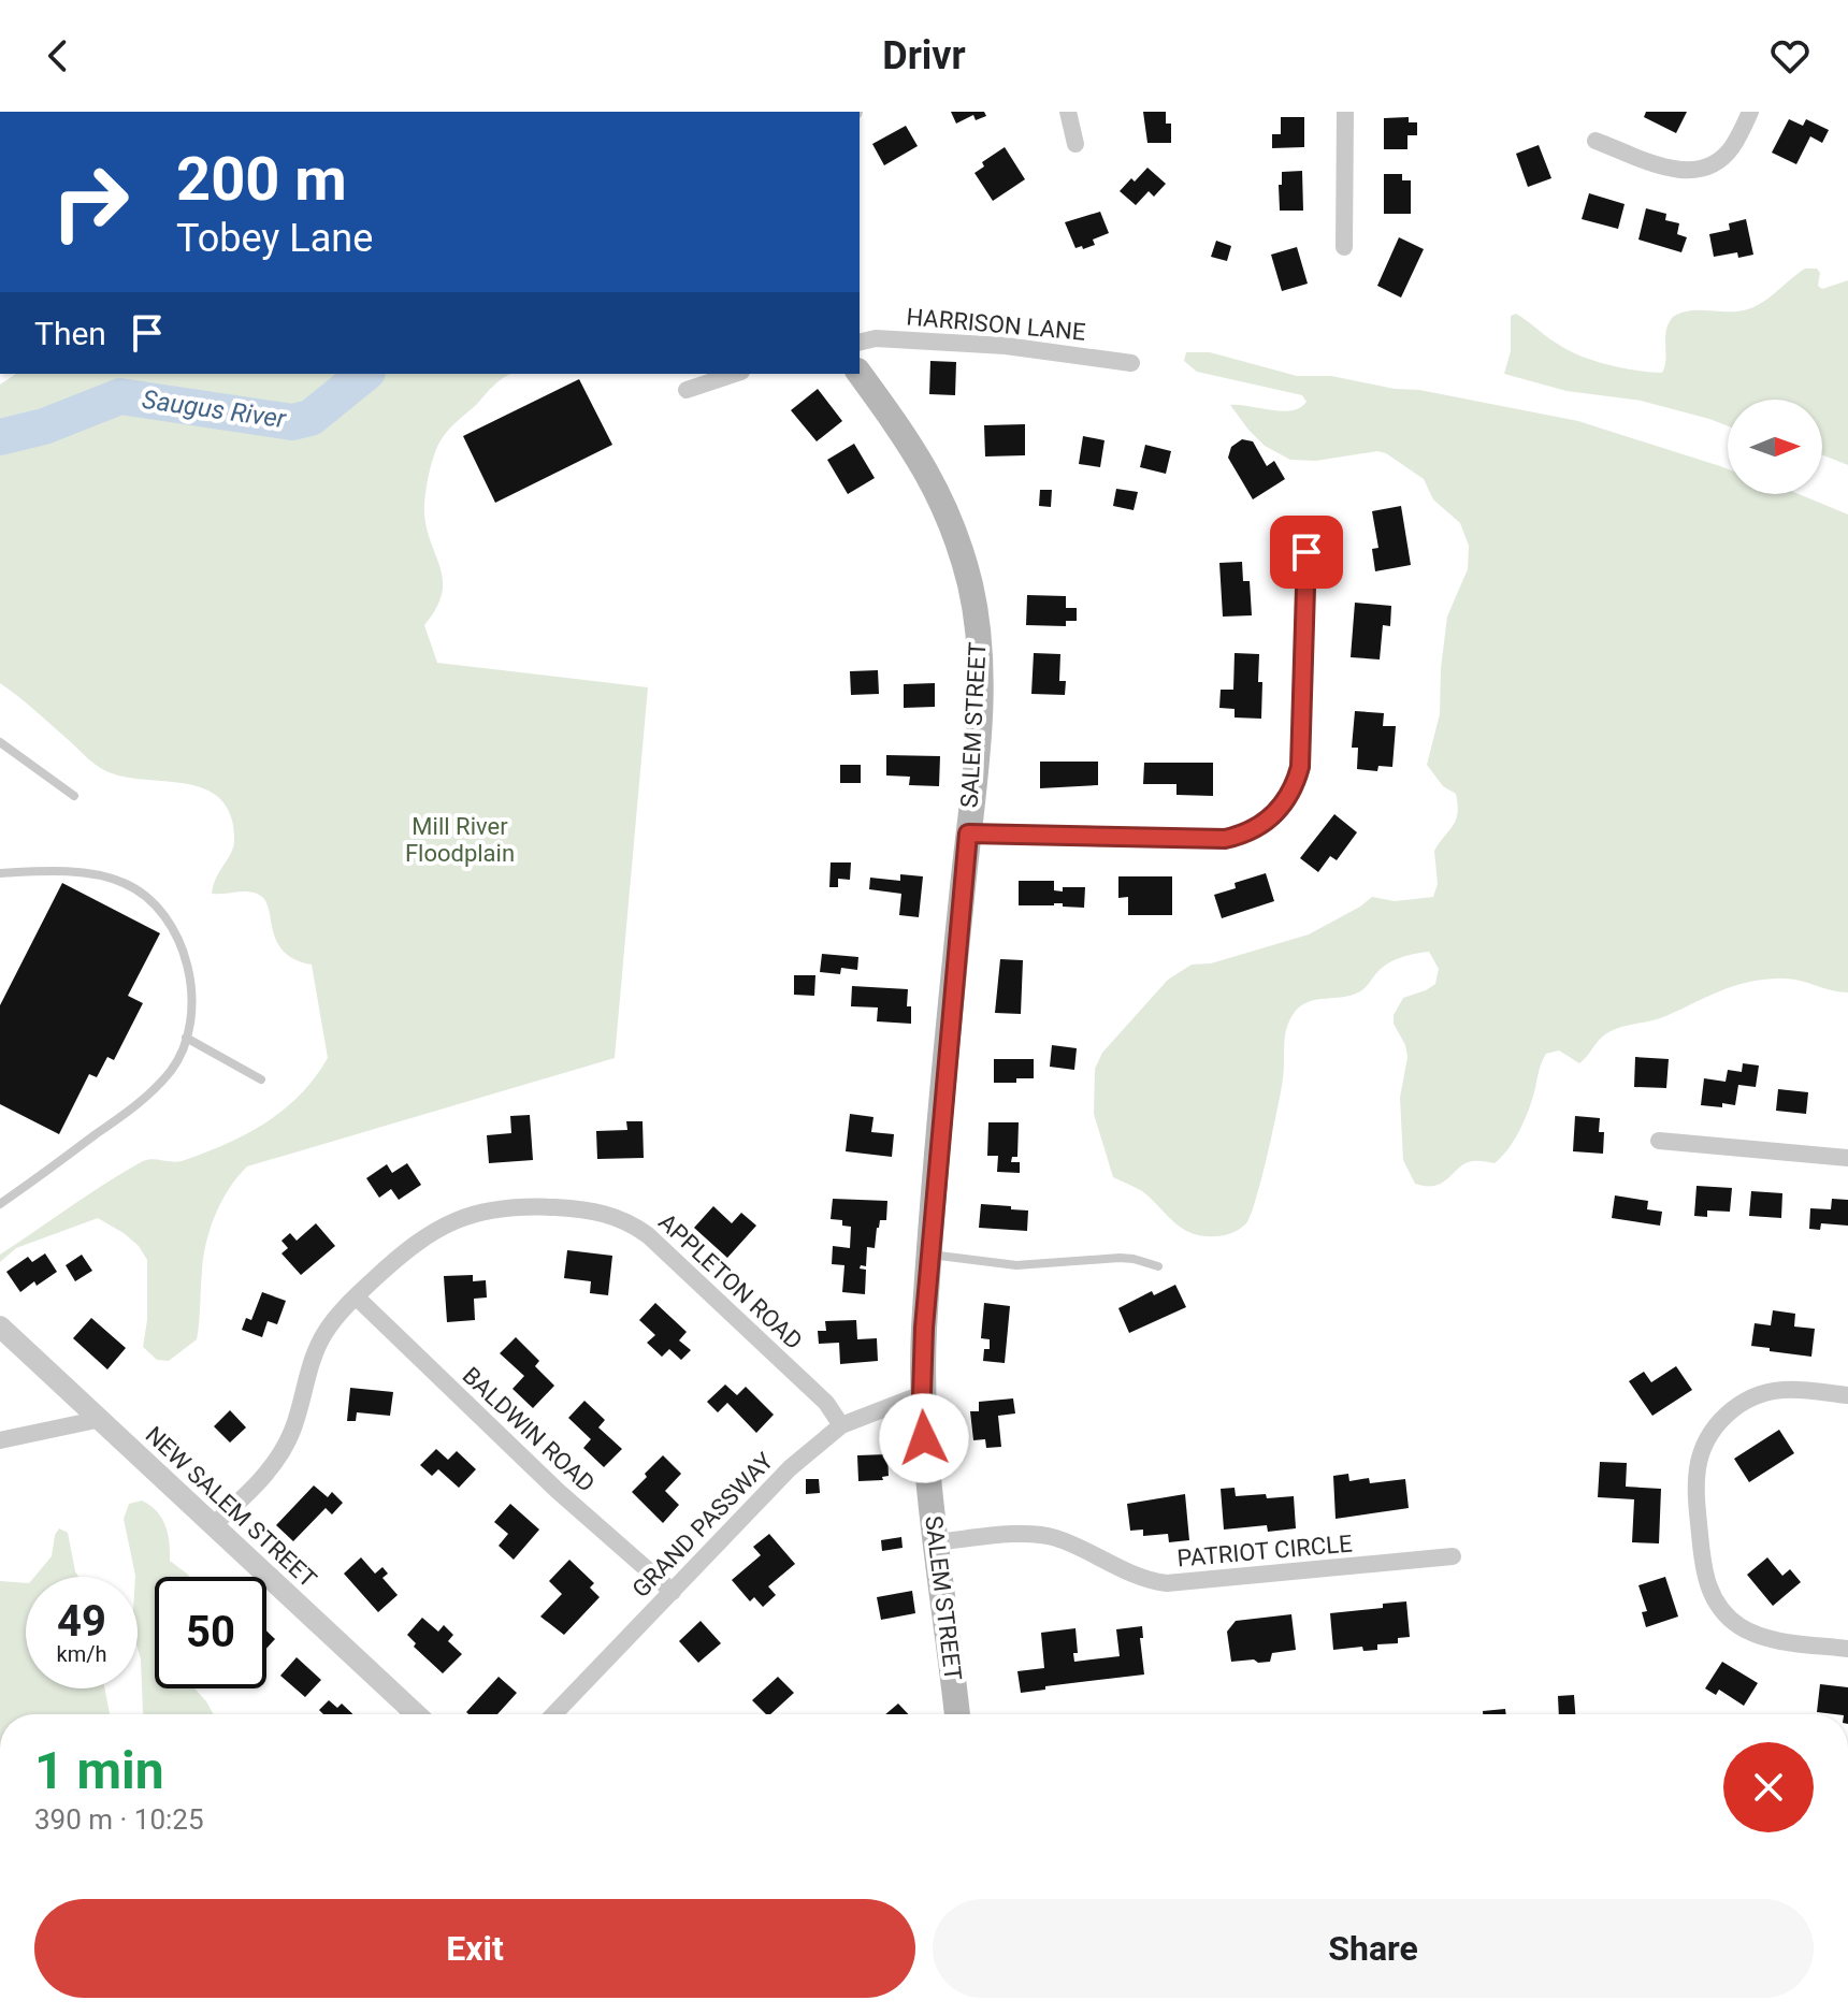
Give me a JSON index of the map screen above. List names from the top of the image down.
{
  "streets": {
    "main road": ["SALEM STREET"],
    "street": [
      "HARRISON LANE",
      "APPLETON ROAD",
      "BALDWIN ROAD",
      "NEW SALEM STREET",
      "GRAND PASSWAY",
      "PATRIOT CIRCLE"
    ]
  },
  "crossings": [
    ["SALEM STREET", "GRAND PASSWAY"],
    ["SALEM STREET", "PATRIOT CIRCLE"],
    ["APPLETON ROAD", "BALDWIN ROAD"],
    ["APPLETON ROAD", "NEW SALEM STREET"],
    ["APPLETON ROAD", "GRAND PASSWAY"],
    ["BALDWIN ROAD", "GRAND PASSWAY"]
  ],
  "water": ["Saugus River"],
  "parks": ["Mill River Floodplain"],
  "north": "right",
  "page": {
    "header": "Drivr",
    "turn": ["200 m", "Tobey Lane"],
    "then": "Then",
    "speed": "49 km/h",
    "limit": "50",
    "heading": ["1 min", "390 m · 10:25"],
    "buttons": ["Exit", "Share"]
  }
}
